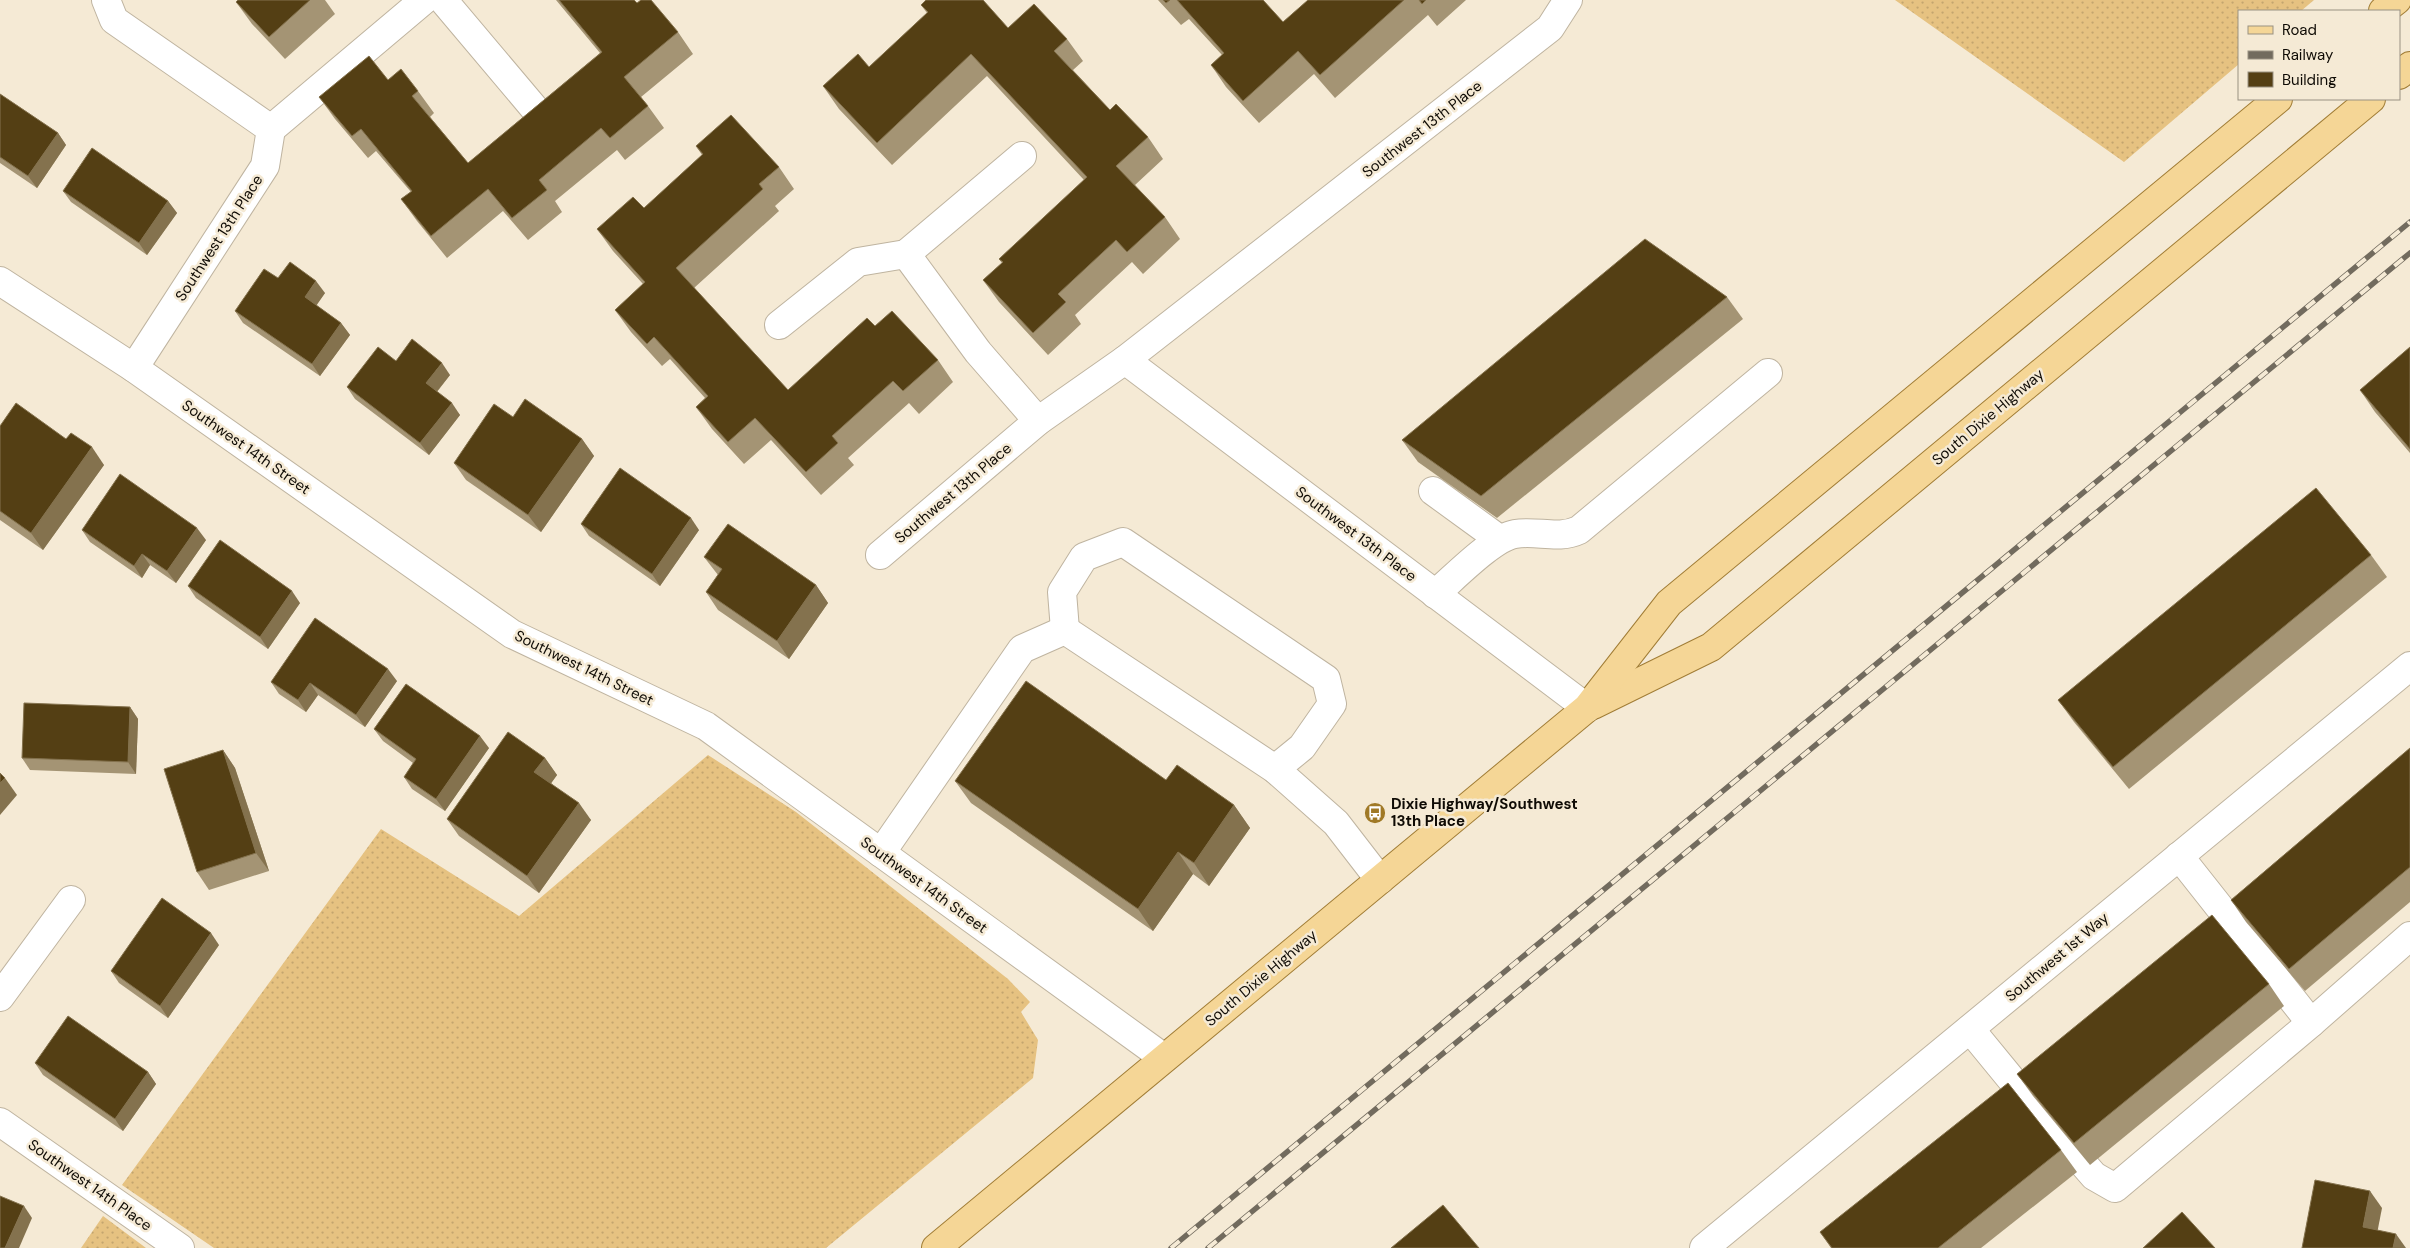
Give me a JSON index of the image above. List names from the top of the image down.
{
  "streets": {
    "main road": ["South Dixie Highway"],
    "street": [
      "Southwest 13th Place",
      "Southwest 14th Street",
      "Southwest 1st Way",
      "Southwest 14th Place"
    ]
  },
  "crossings": [
    ["Southwest 13th Place", "South Dixie Highway"],
    ["Southwest 13th Place", "Southwest 14th Street"],
    ["South Dixie Highway", "Southwest 14th Street"]
  ],
  "places": {
    "bus stop": ["Dixie Highway/Southwest 13th Place"]
  },
  "legend": ["Road", "Railway", "Building"]
}
